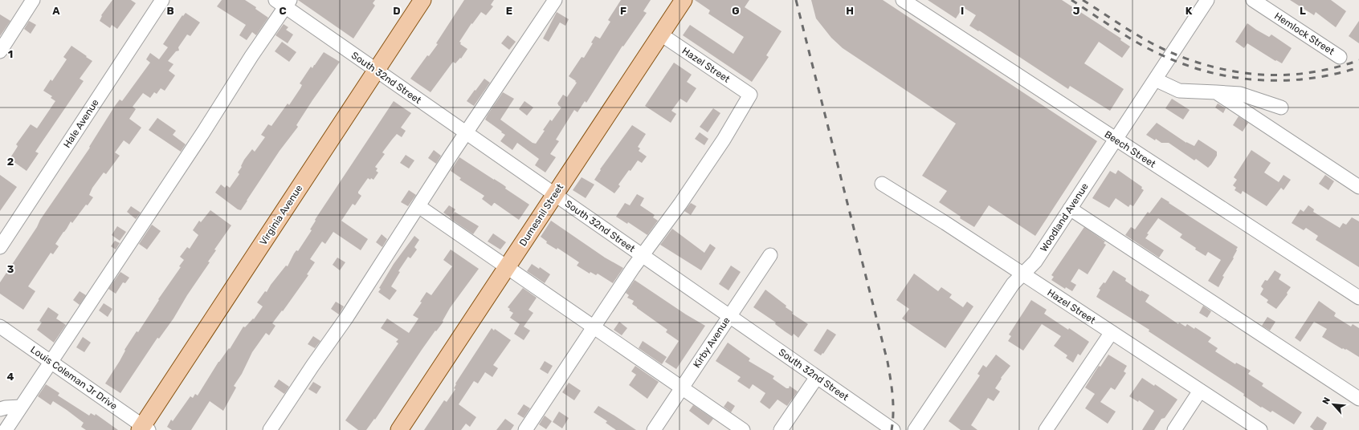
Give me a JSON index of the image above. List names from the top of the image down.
{
  "streets": {
    "main road": ["Virginia Avenue", "Dumesnil Street"],
    "street": [
      "Hemlock Street",
      "Hazel Street",
      "South 32nd Street",
      "Hale Avenue",
      "Beech Street",
      "Woodland Avenue",
      "Kirby Avenue",
      "Louis Coleman Jr Drive"
    ]
  },
  "crossings": [
    ["Hazel Street", "South 32nd Street"],
    ["Hazel Street", "Dumesnil Street"],
    ["Hazel Street", "Woodland Avenue"],
    ["South 32nd Street", "Virginia Avenue"],
    ["South 32nd Street", "Dumesnil Street"],
    ["South 32nd Street", "Kirby Avenue"],
    ["Beech Street", "Woodland Avenue"],
    ["Virginia Avenue", "Louis Coleman Jr Drive"]
  ],
  "north": "top left",
  "grid": {
    "columns": [
      "A",
      "B",
      "C",
      "D",
      "E",
      "F",
      "G",
      "H",
      "I",
      "J",
      "K",
      "L"
    ],
    "rows": [
      "1",
      "2",
      "3",
      "4"
    ]
  }
}
